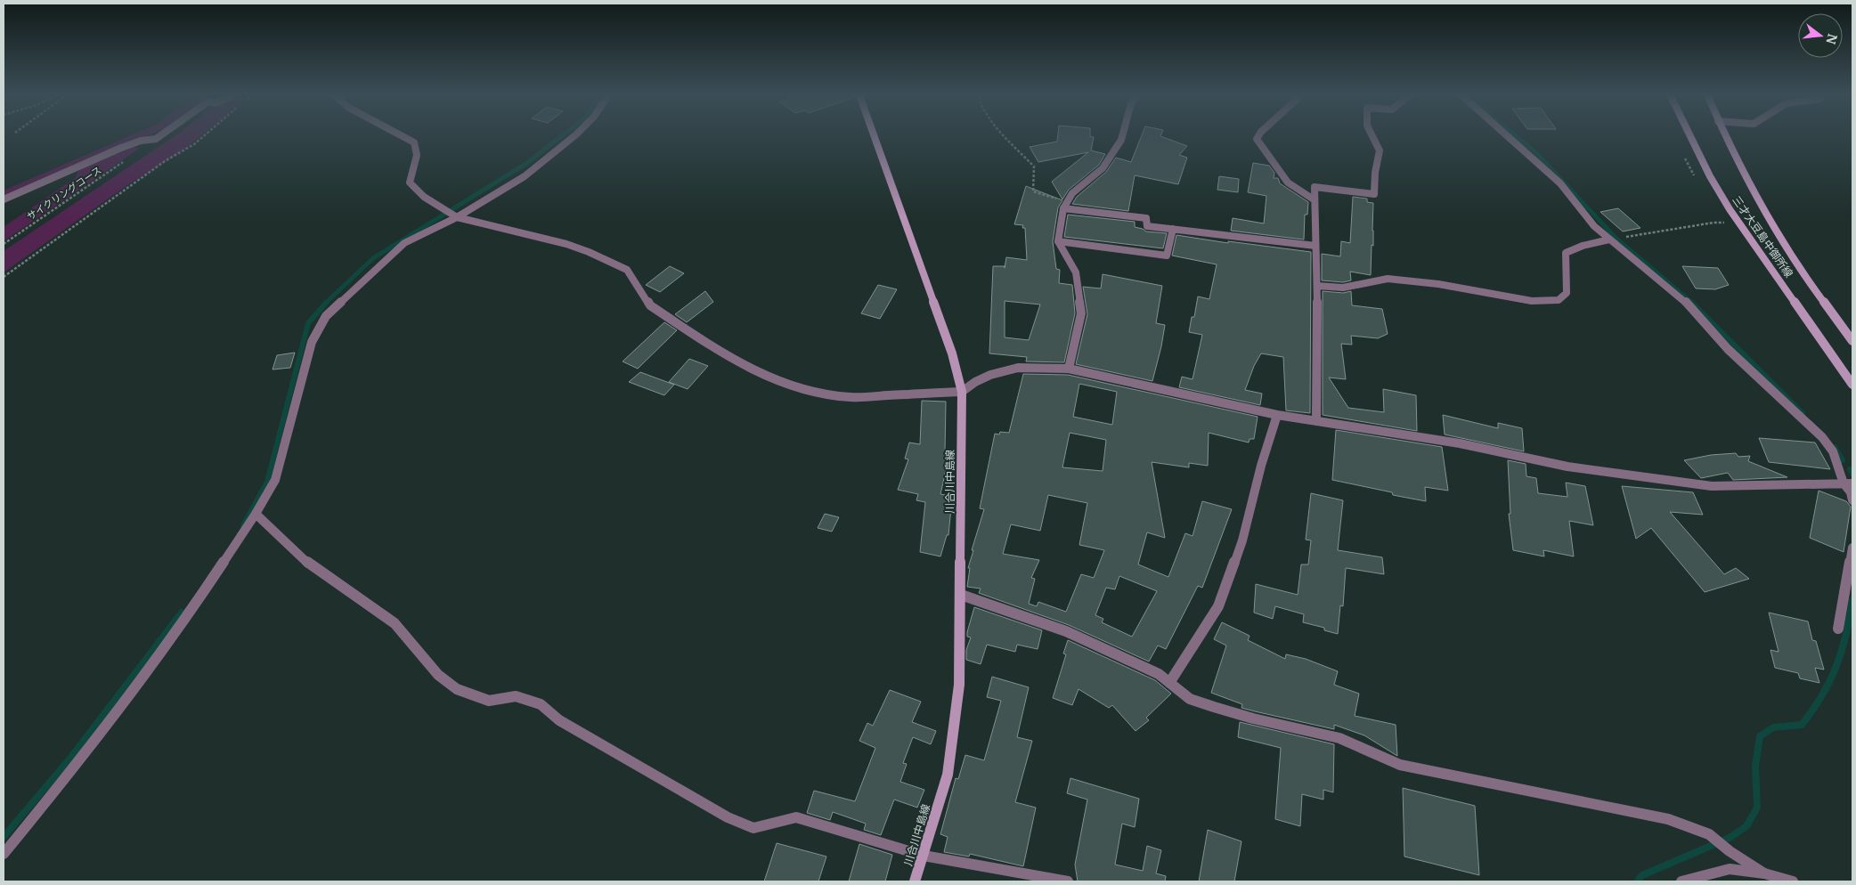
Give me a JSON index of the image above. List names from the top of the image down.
{
  "streets": {
    "main road": ["三才大豆島中御所線", "川合川中島線"],
    "path": ["サイクリングコース"]
  },
  "north": "right"
}
